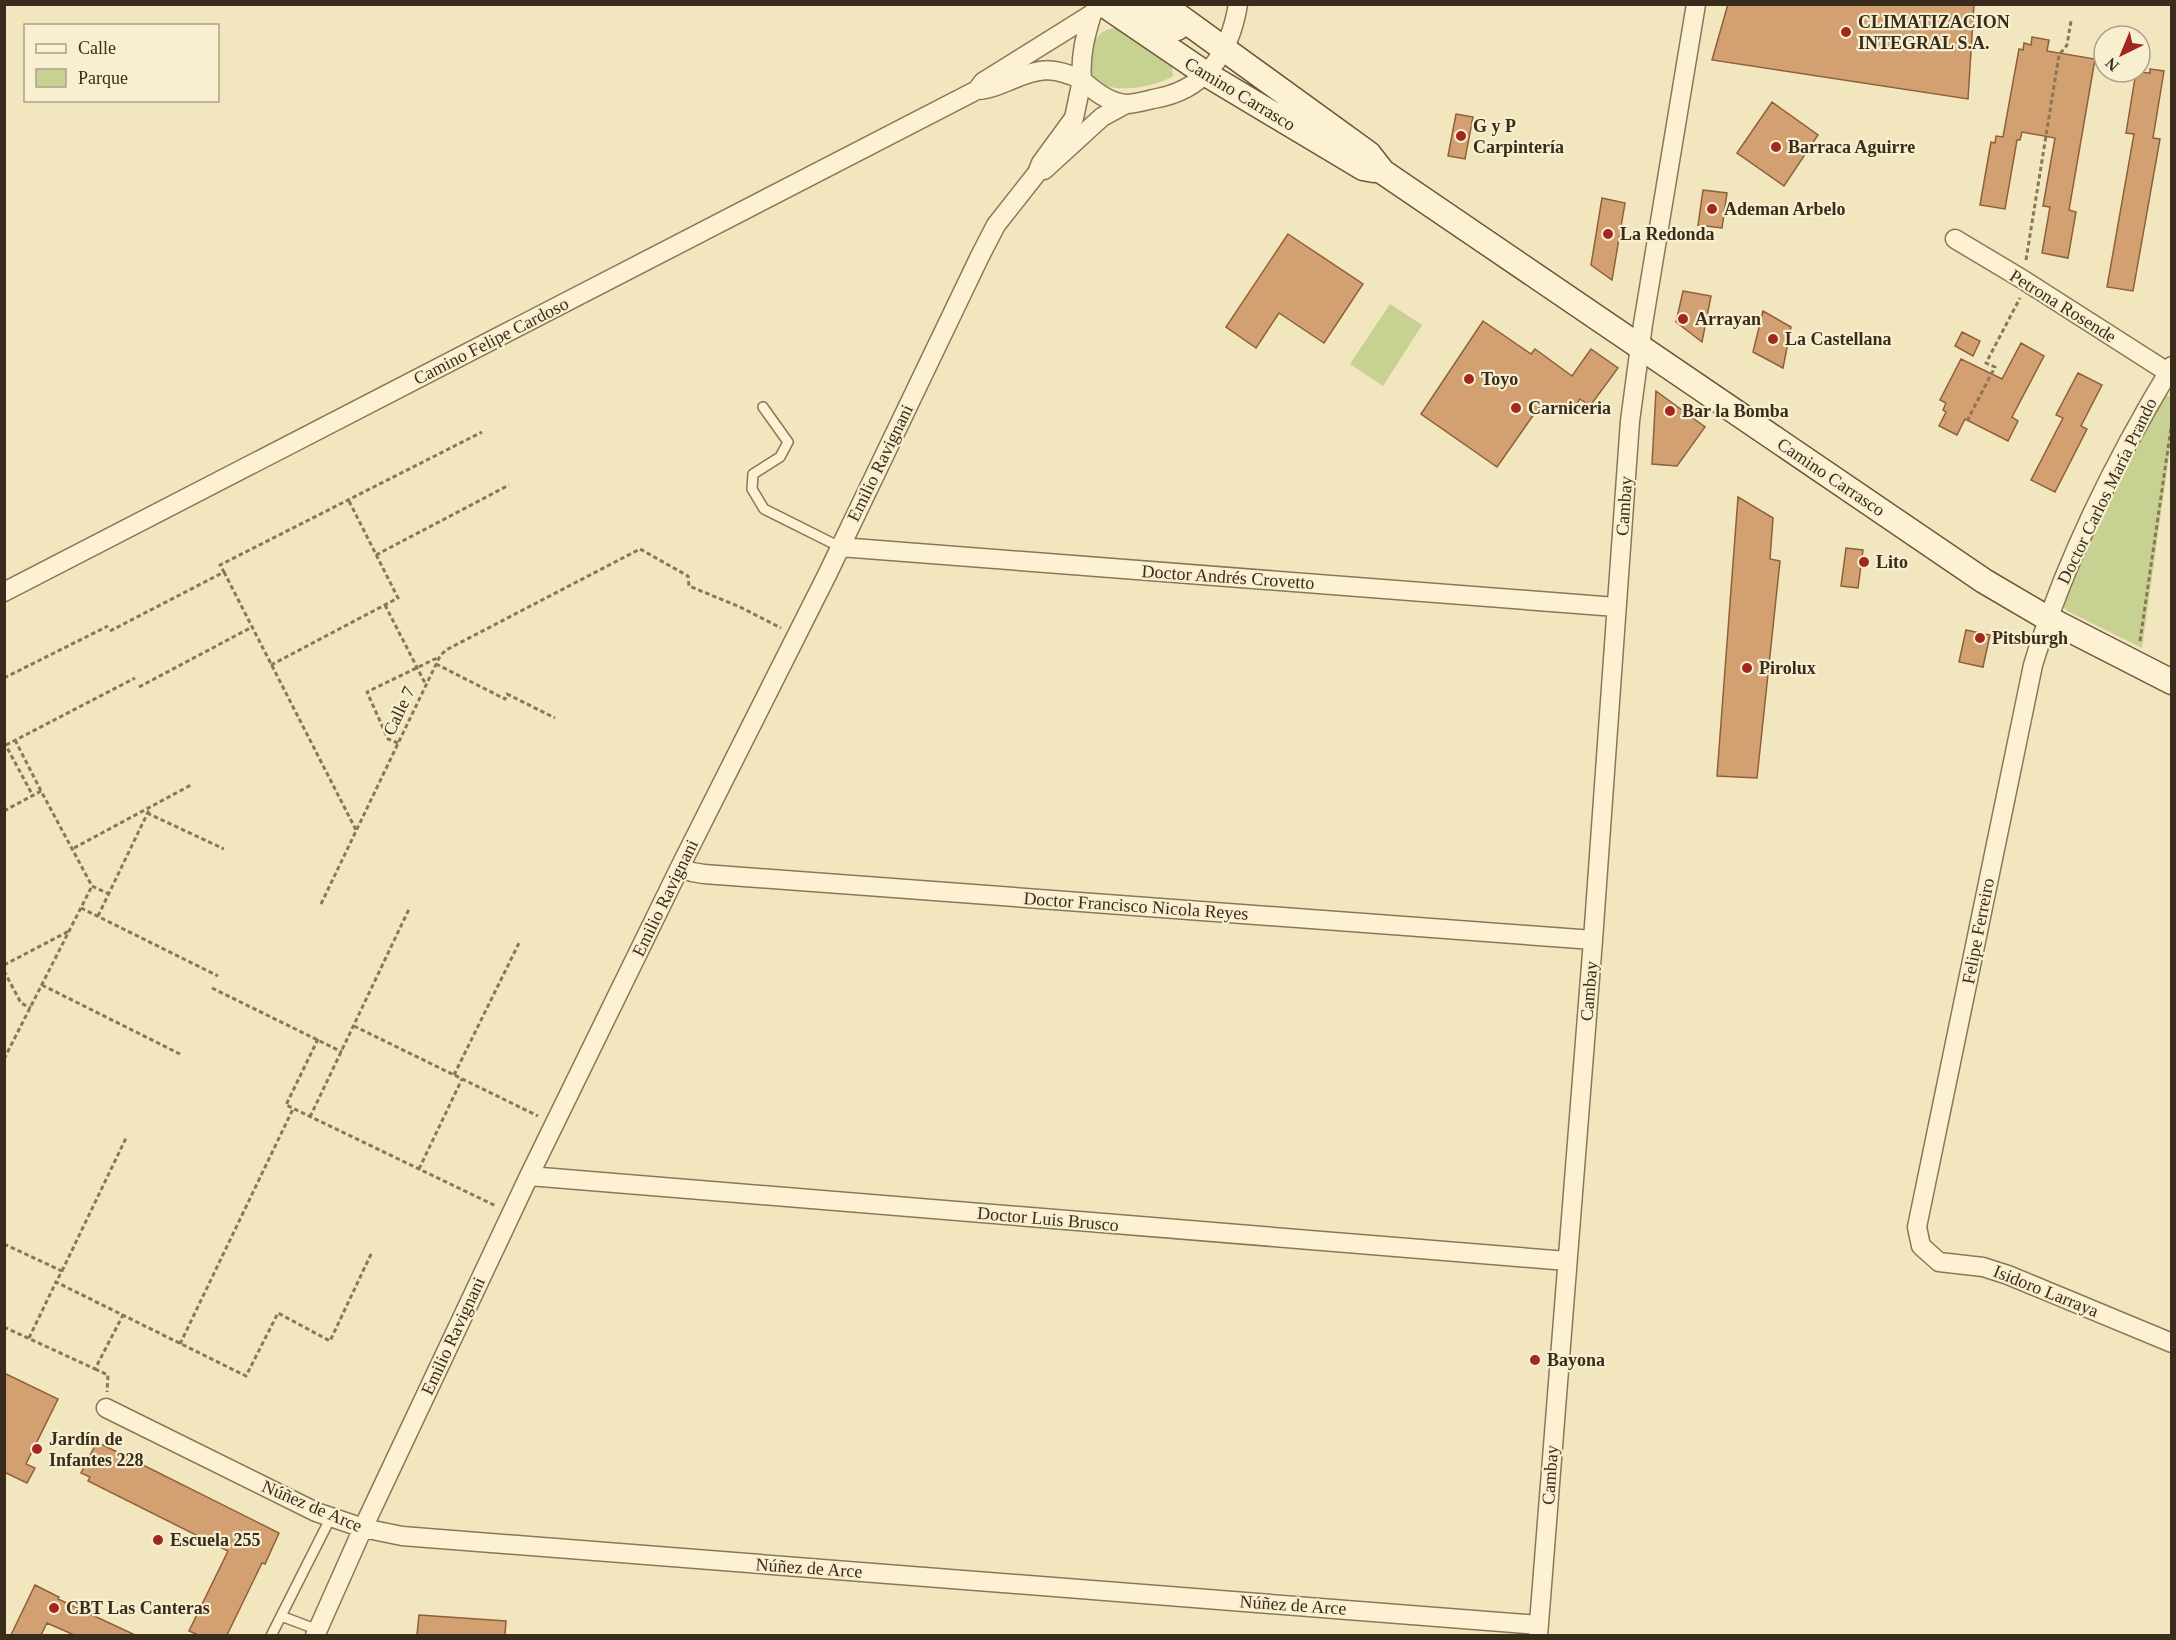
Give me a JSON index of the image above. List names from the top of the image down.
{
  "streets": {
    "main road": ["Camino Carrasco"],
    "street": [
      "Petrona Rosende",
      "Camino Felipe Cardoso",
      "Emilio Ravignani",
      "Doctor Carlos María Prando",
      "Cambay",
      "Doctor Andrés Crovetto",
      "Doctor Francisco Nicola Reyes",
      "Felipe Ferreiro",
      "Doctor Luis Brusco",
      "Isidoro Larraya",
      "Núñez de Arce"
    ],
    "path": ["Calle 7"]
  },
  "crossings": [
    ["Camino Carrasco", "Camino Felipe Cardoso"],
    ["Camino Carrasco", "Emilio Ravignani"],
    ["Camino Carrasco", "Doctor Carlos María Prando"],
    ["Camino Carrasco", "Cambay"],
    ["Camino Carrasco", "Felipe Ferreiro"],
    ["Petrona Rosende", "Doctor Carlos María Prando"],
    ["Camino Felipe Cardoso", "Emilio Ravignani"],
    ["Emilio Ravignani", "Doctor Andrés Crovetto"],
    ["Emilio Ravignani", "Doctor Francisco Nicola Reyes"],
    ["Emilio Ravignani", "Doctor Luis Brusco"],
    ["Emilio Ravignani", "Núñez de Arce"],
    ["Doctor Carlos María Prando", "Felipe Ferreiro"],
    ["Cambay", "Doctor Andrés Crovetto"],
    ["Cambay", "Doctor Francisco Nicola Reyes"],
    ["Cambay", "Doctor Luis Brusco"],
    ["Cambay", "Núñez de Arce"],
    ["Felipe Ferreiro", "Isidoro Larraya"]
  ],
  "places": [
    "CLIMATIZACION INTEGRAL S.A.",
    "G y P Carpintería",
    "Barraca Aguirre",
    "Ademan Arbelo",
    "La Redonda",
    "Arrayan",
    "La Castellana",
    "Toyo",
    "Carniceria",
    "Bar la Bomba",
    "Lito",
    "Pitsburgh",
    "Pirolux",
    "Bayona",
    "Jardín de Infantes 228",
    "Escuela 255",
    "CBT Las Canteras"
  ],
  "legend": ["Calle", "Parque"],
  "north": "bottom left"
}
